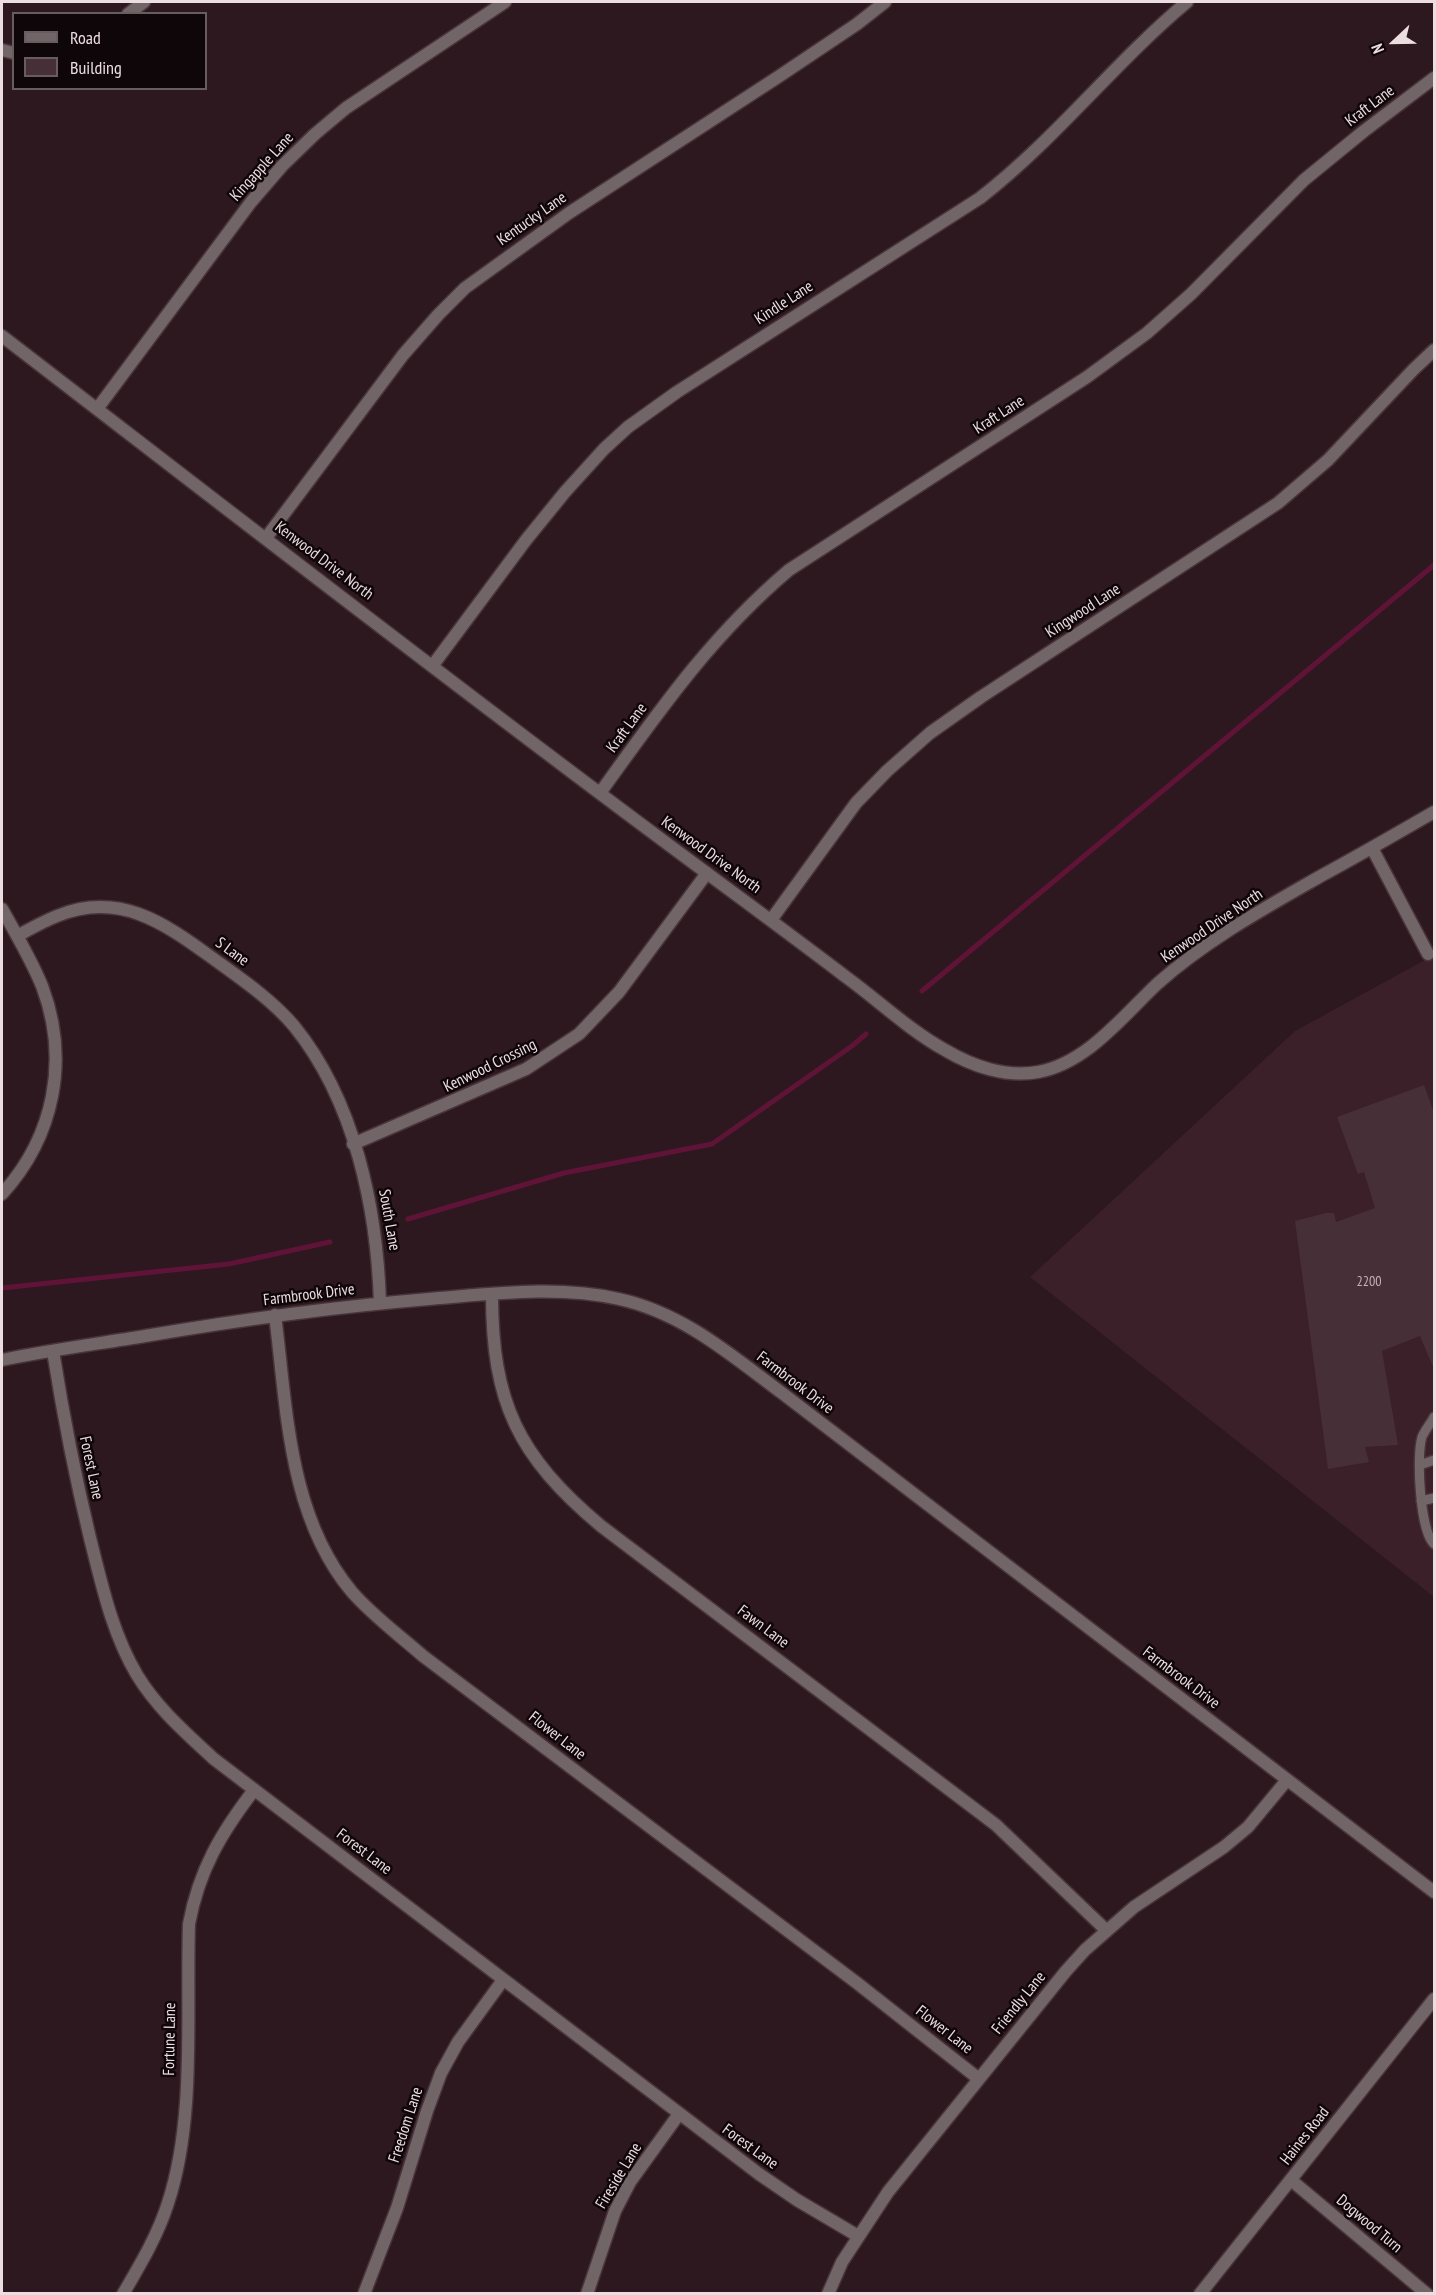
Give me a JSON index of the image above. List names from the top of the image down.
{
  "streets": {
    "street": [
      "Kraft Lane",
      "Kingapple Lane",
      "Kentucky Lane",
      "Kindle Lane",
      "Kenwood Drive North",
      "Kingwood Lane",
      "S Lane",
      "Kenwood Crossing",
      "South Lane",
      "Farmbrook Drive",
      "Forest Lane",
      "Fawn Lane",
      "Flower Lane",
      "Friendly Lane",
      "Fortune Lane",
      "Freedom Lane",
      "Haines Road",
      "Fireside Lane",
      "Dogwood Turn"
    ]
  },
  "crossings": [
    ["Kraft Lane", "Kenwood Drive North"],
    ["Kingapple Lane", "Kenwood Drive North"],
    ["Kentucky Lane", "Kenwood Drive North"],
    ["Kindle Lane", "Kenwood Drive North"],
    ["Kenwood Drive North", "Kingwood Lane"],
    ["Kenwood Drive North", "Kenwood Crossing"],
    ["S Lane", "Kenwood Crossing"],
    ["S Lane", "South Lane"],
    ["Kenwood Crossing", "South Lane"],
    ["South Lane", "Farmbrook Drive"],
    ["Farmbrook Drive", "Forest Lane"],
    ["Farmbrook Drive", "Fawn Lane"],
    ["Farmbrook Drive", "Flower Lane"],
    ["Farmbrook Drive", "Friendly Lane"],
    ["Forest Lane", "Friendly Lane"],
    ["Forest Lane", "Fortune Lane"],
    ["Forest Lane", "Freedom Lane"],
    ["Forest Lane", "Fireside Lane"],
    ["Fawn Lane", "Friendly Lane"],
    ["Flower Lane", "Friendly Lane"],
    ["Haines Road", "Dogwood Turn"]
  ],
  "house_numbers": ["2200"],
  "legend": ["Road", "Building"],
  "north": "left"
}
